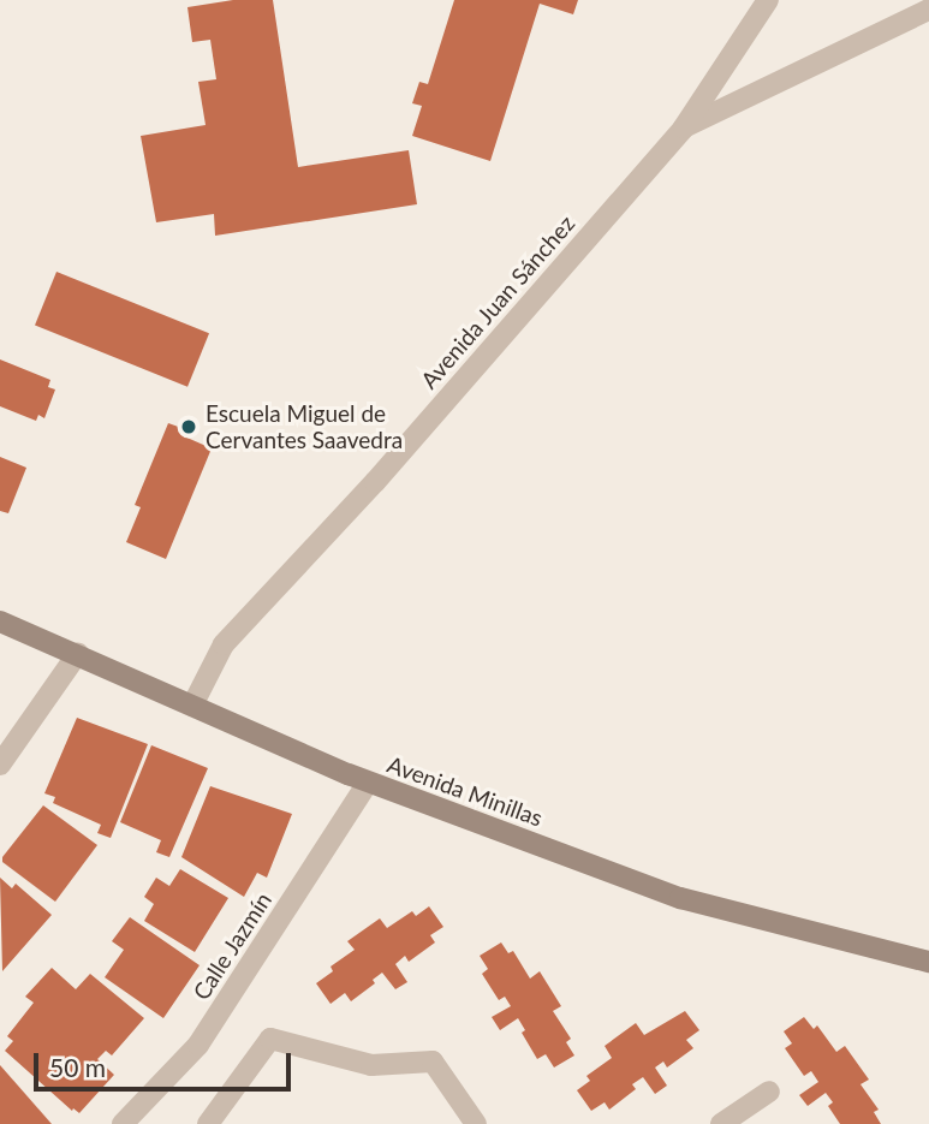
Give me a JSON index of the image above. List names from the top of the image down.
{
  "streets": {
    "main road": ["Avenida Minillas"],
    "street": ["Avenida Juan Sánchez", "Calle Jazmín"]
  },
  "crossings": [
    ["Avenida Juan Sánchez", "Avenida Minillas"],
    ["Avenida Minillas", "Calle Jazmín"]
  ],
  "places": ["Escuela Miguel de Cervantes Saavedra"],
  "scale_bar": "50 m"
}
